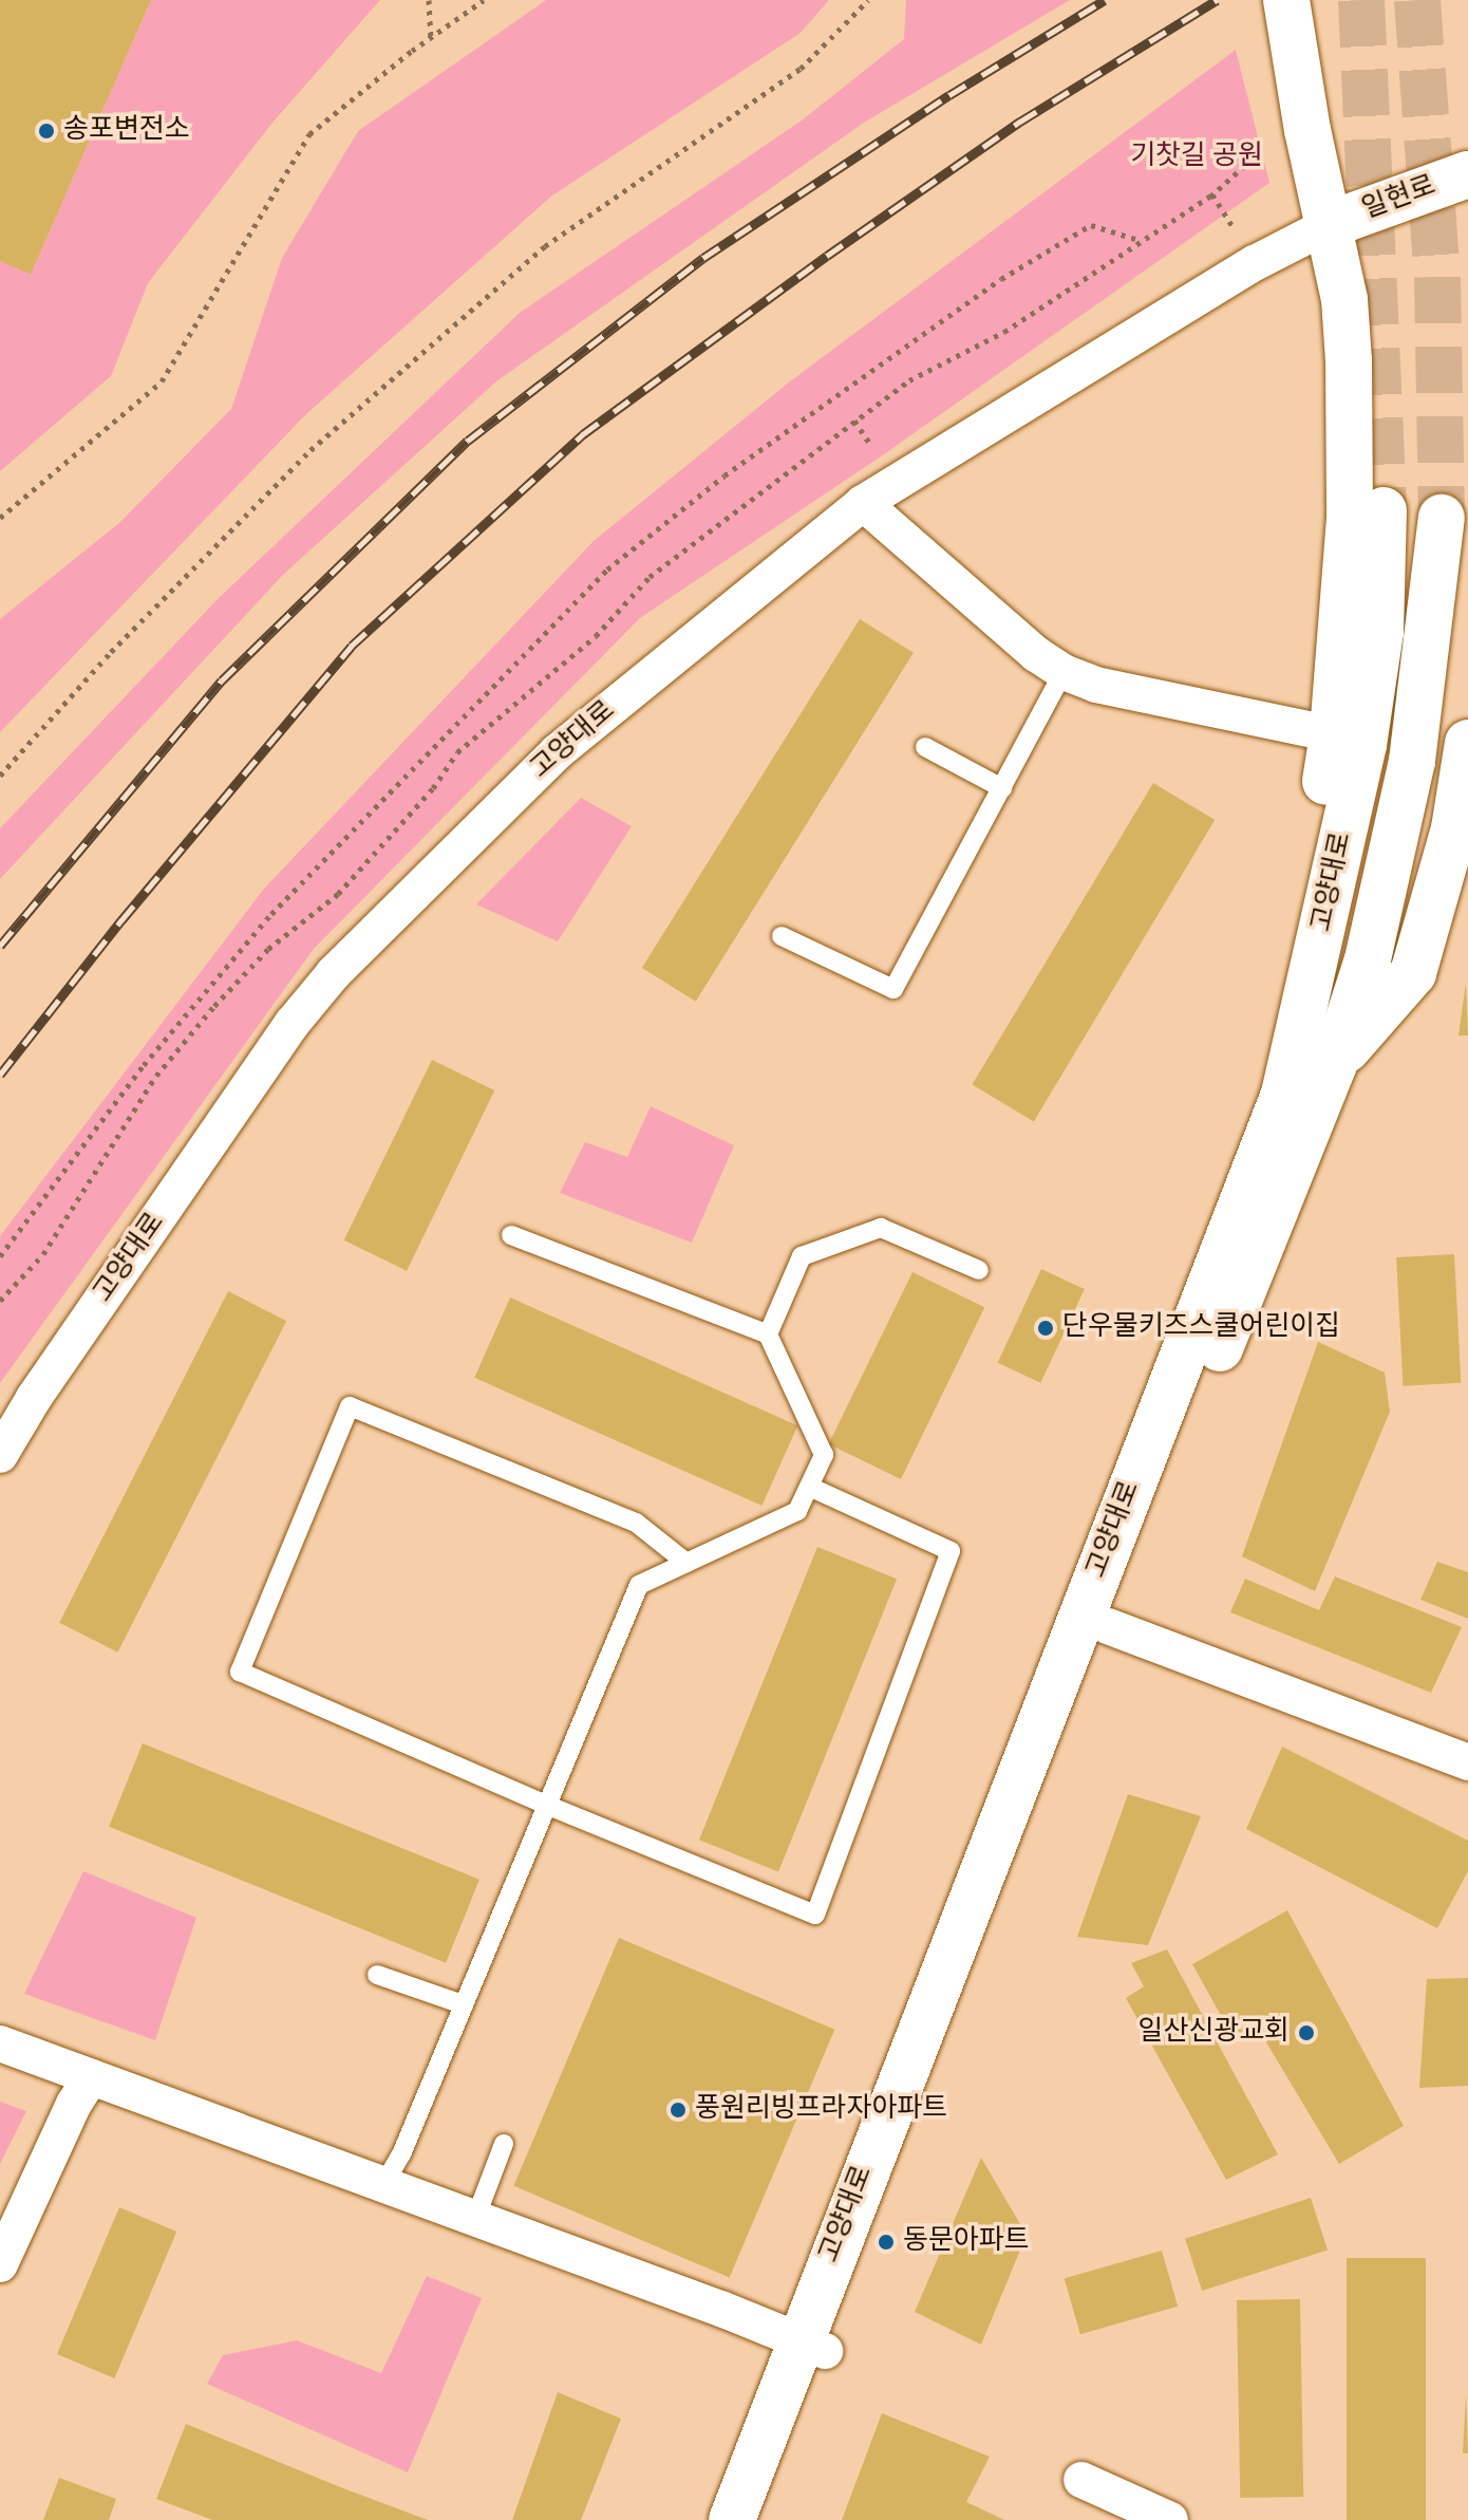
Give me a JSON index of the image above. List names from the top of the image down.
{
  "streets": {
    "main road": ["일현로", "고양대로"]
  },
  "crossings": [
    ["일현로", "고양대로"]
  ],
  "parks": ["기찻길 공원"],
  "places": [
    "송포변전소",
    "단우물키즈스쿨어린이집",
    "일산신광교회",
    "풍원리빙프라자아파트",
    "동문아파트"
  ]
}
